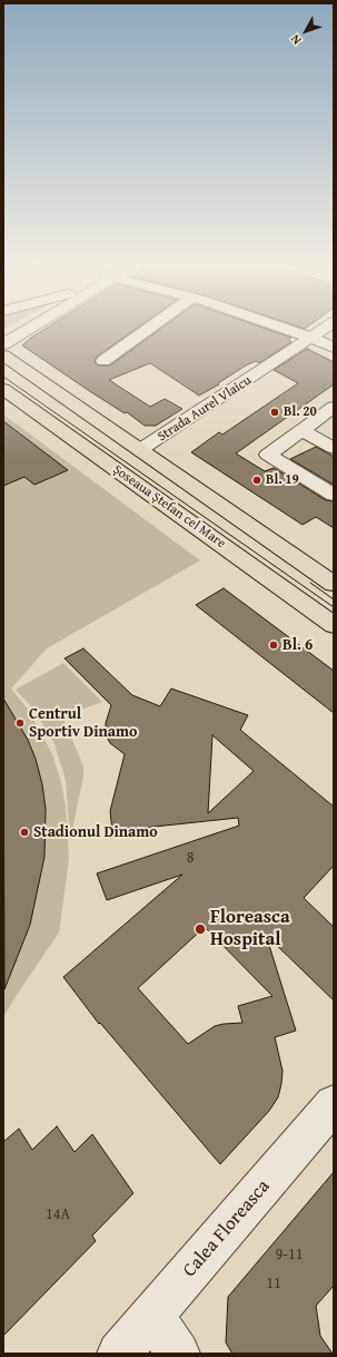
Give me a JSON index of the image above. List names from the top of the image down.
{
  "streets": {
    "main road": ["Șoseaua Ștefan cel Mare"],
    "street": ["Strada Aurel Vlaicu", "Calea Floreasca"]
  },
  "crossings": [
    ["Strada Aurel Vlaicu", "Șoseaua Ștefan cel Mare"]
  ],
  "places": [
    "Bl. 20",
    "Bl. 19",
    "Bl. 6",
    "Centrul Sportiv Dinamo",
    "Stadionul Dinamo",
    "Floreasca Hospital"
  ],
  "house_numbers": [
    "8",
    "14A",
    "9-11",
    "11"
  ],
  "north": "bottom left"
}
